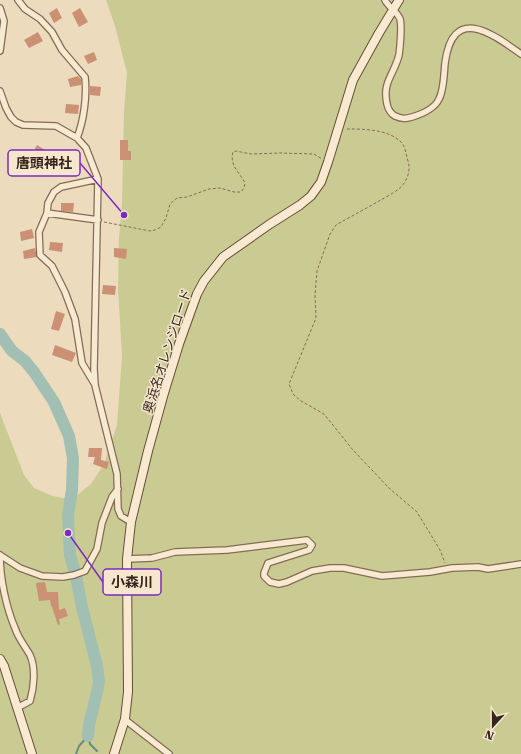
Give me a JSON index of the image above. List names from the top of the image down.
{
  "streets": {
    "street": ["奥浜名オレンジロード"]
  },
  "places": ["唐頭神社", "小森川"],
  "north": "bottom"
}
